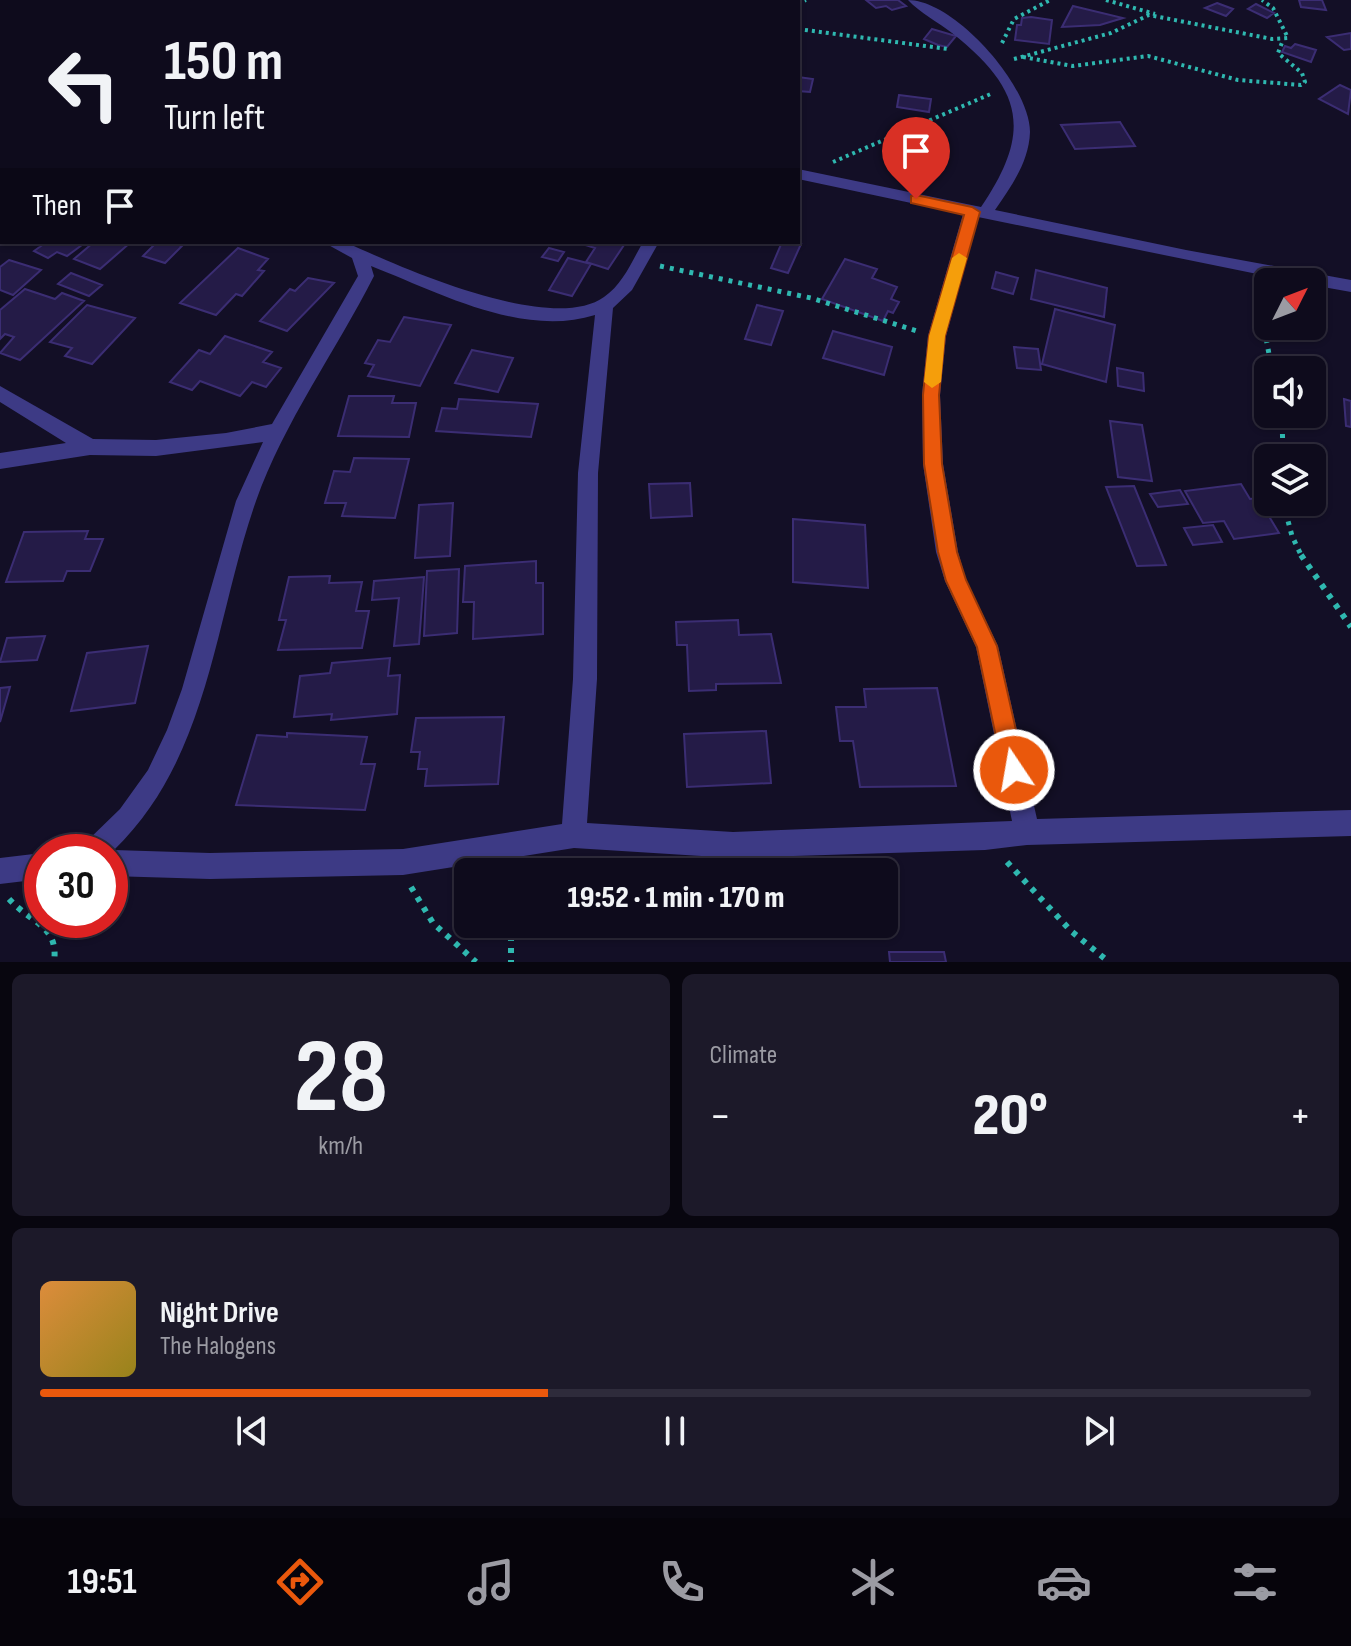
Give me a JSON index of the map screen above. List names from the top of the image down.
{
  "north": "top right",
  "page": {
    "turn": ["150 m", "Turn left"],
    "then": "Then",
    "limit": "30",
    "trip": "19:52 · 1 min · 170 m",
    "tile": [
      ["28", "km/h"],
      "Climate"
    ],
    "heat": ["−", "20°", "+"],
    "song": ["Night Drive", "The Halogens"],
    "tabs": "19:51"
  }
}
